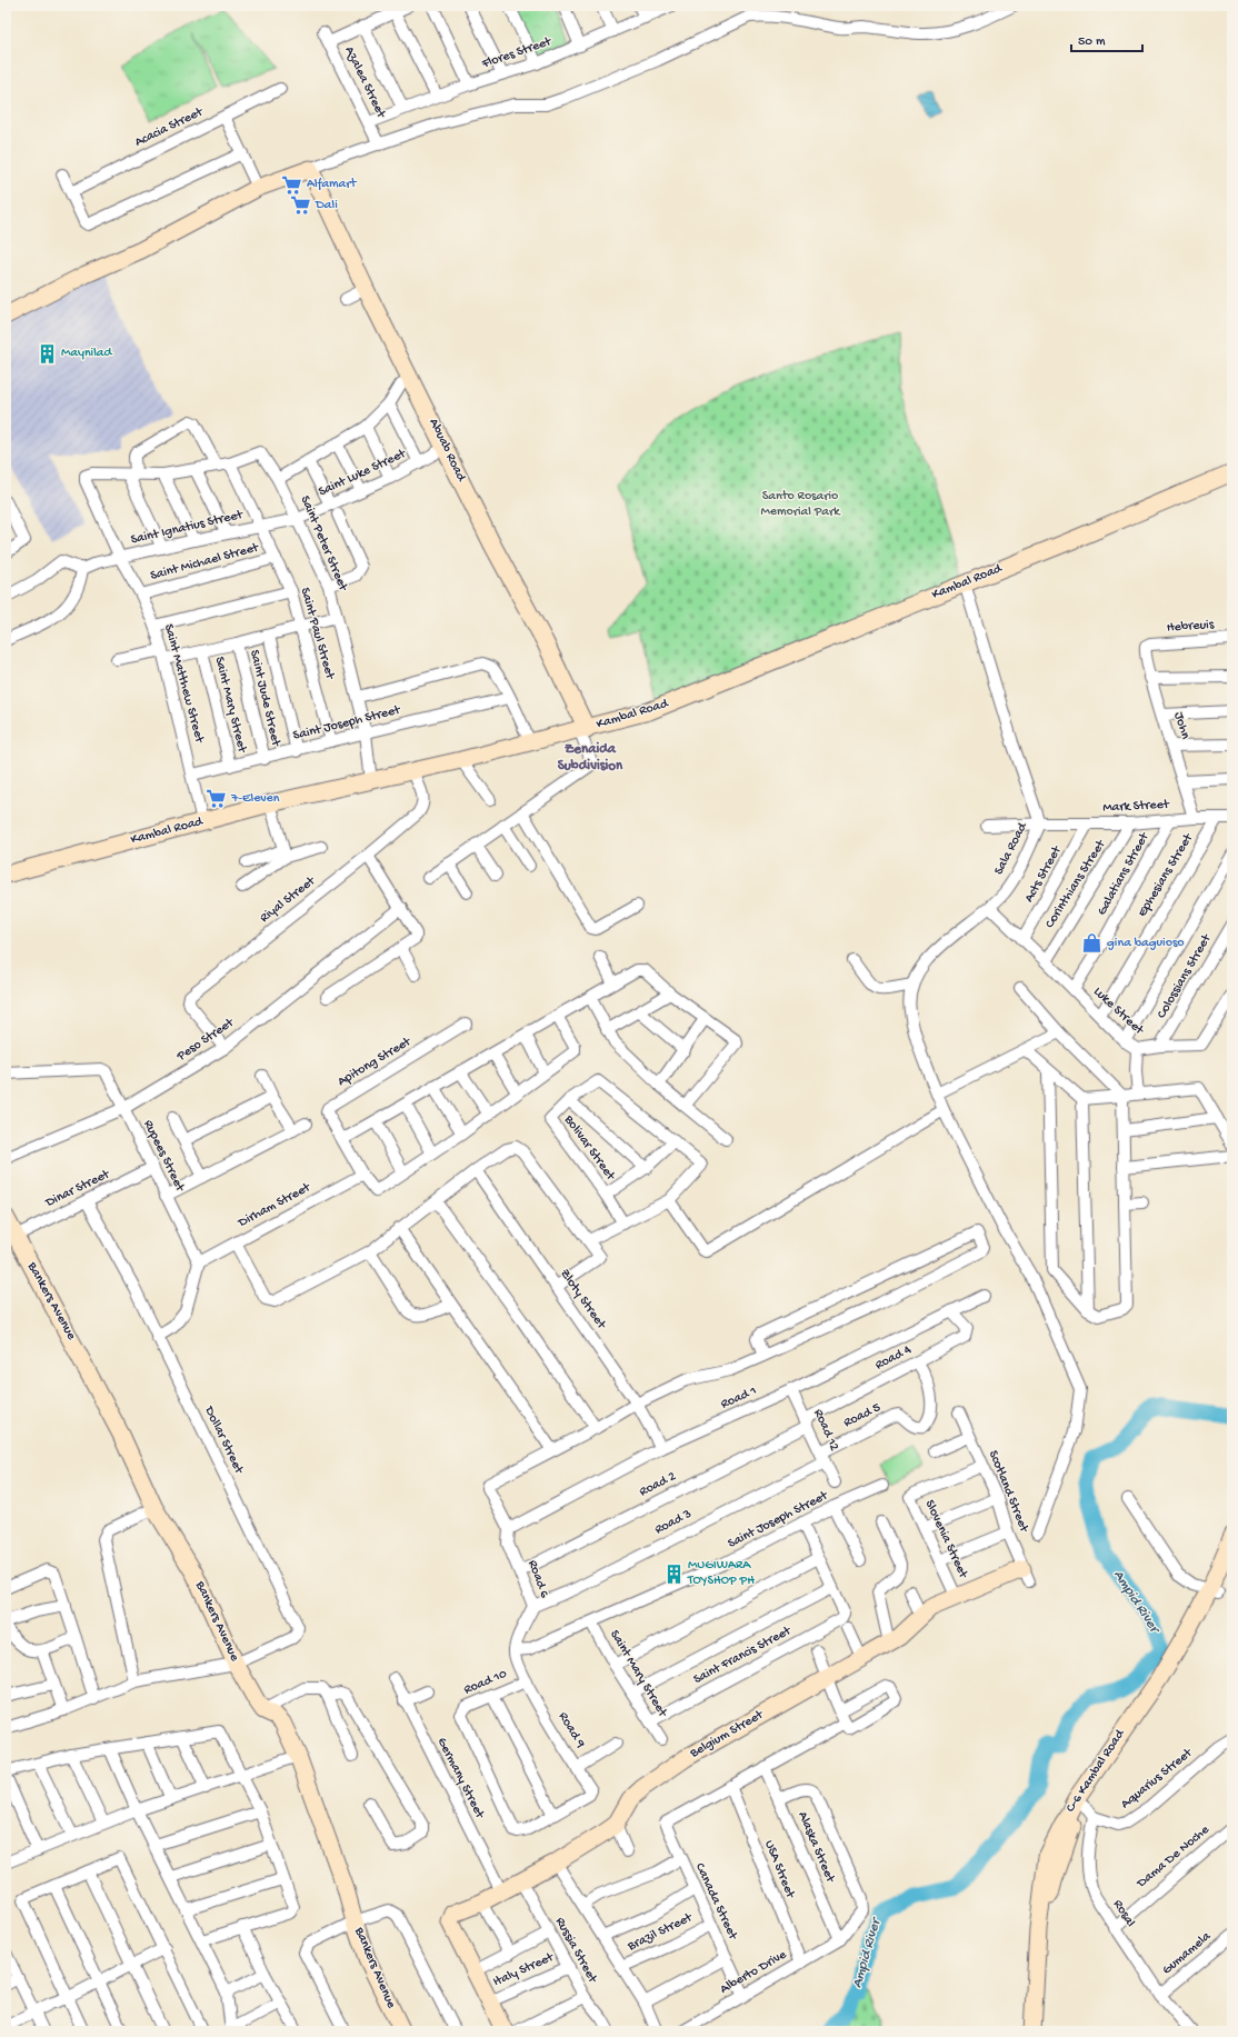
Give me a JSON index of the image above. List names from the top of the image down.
{
  "streets": {
    "street": [
      "Flores Street",
      "Azalea Street",
      "Acacia Street",
      "Abuab Road",
      "Saint Luke Street",
      "Saint Ignatius Street",
      "Saint Peter Street",
      "Saint Michael Street",
      "Kambal Road",
      "Hebreuis",
      "Saint Paul Street",
      "Saint Matthew Street",
      "Saint Jude Street",
      "Saint Mary Street",
      "Saint Joseph Street",
      "John",
      "Mark Street",
      "Sala Road",
      "Acts Street",
      "Galatians Street",
      "Ephesians Street",
      "Corinthians Street",
      "Riyal Street",
      "Colossians Street",
      "Luke Street",
      "Peso Street",
      "Apitong Street",
      "Bolivar Street",
      "Rupees Street",
      "Dinar Street",
      "Dirham Street",
      "Zloty Street",
      "Bankers Avenue",
      "Road 4",
      "Road 1",
      "Road 5",
      "Road 12",
      "Dollar Street",
      "Road 2",
      "Scotland Street",
      "Road 3",
      "Slovenia Street",
      "Road 6",
      "Saint Francis Street",
      "Road 10",
      "Road 9",
      "Belgium Street",
      "C-6 Kambal Road",
      "Germany Street",
      "Aquarius Street",
      "Alaska Street",
      "Dama De Noche",
      "USA Street",
      "Canada Street",
      "Rosal",
      "Brazil Street",
      "Russia Street",
      "Gumamela",
      "Italy Street",
      "Alberto Drive"
    ]
  },
  "crossings": [
    ["Flores Street", "Azalea Street"],
    ["Abuab Road", "Kambal Road"],
    ["Saint Luke Street", "Saint Ignatius Street"],
    ["Saint Luke Street", "Saint Peter Street"],
    ["Saint Ignatius Street", "Saint Peter Street"],
    ["Saint Ignatius Street", "Saint Paul Street"],
    ["Saint Ignatius Street", "Saint Matthew Street"],
    ["Saint Peter Street", "Kambal Road"],
    ["Saint Peter Street", "Saint Paul Street"],
    ["Saint Peter Street", "Saint Joseph Street"],
    ["Saint Michael Street", "Saint Paul Street"],
    ["Saint Michael Street", "Saint Matthew Street"],
    ["Kambal Road", "Saint Matthew Street"],
    ["Kambal Road", "Sala Road"],
    ["Kambal Road", "Riyal Street"],
    ["Hebreuis", "John"],
    ["Saint Paul Street", "Saint Joseph Street"],
    ["Saint Matthew Street", "Saint Joseph Street"],
    ["Saint Jude Street", "Saint Joseph Street"],
    ["Saint Mary Street", "Saint Joseph Street"],
    ["Saint Mary Street", "Saint Francis Street"],
    ["Saint Joseph Street", "Road 6"],
    ["John", "Mark Street"],
    ["Mark Street", "Sala Road"],
    ["Mark Street", "Acts Street"],
    ["Mark Street", "Galatians Street"],
    ["Mark Street", "Ephesians Street"],
    ["Mark Street", "Corinthians Street"],
    ["Sala Road", "Luke Street"],
    ["Acts Street", "Luke Street"],
    ["Galatians Street", "Luke Street"],
    ["Ephesians Street", "Luke Street"],
    ["Corinthians Street", "Luke Street"],
    ["Riyal Street", "Peso Street"],
    ["Colossians Street", "Luke Street"],
    ["Peso Street", "Rupees Street"],
    ["Rupees Street", "Dinar Street"],
    ["Rupees Street", "Dirham Street"],
    ["Dinar Street", "Bankers Avenue"],
    ["Dinar Street", "Dollar Street"],
    ["Zloty Street", "Road 1"],
    ["Bankers Avenue", "Dollar Street"],
    ["Road 4", "Road 1"],
    ["Road 4", "Road 5"],
    ["Road 4", "Road 12"],
    ["Road 4", "Road 2"],
    ["Road 1", "Road 12"],
    ["Road 1", "Road 6"],
    ["Road 5", "Road 12"],
    ["Road 5", "Road 3"],
    ["Road 12", "Road 2"],
    ["Road 12", "Road 3"],
    ["Road 2", "Road 6"],
    ["Scotland Street", "Slovenia Street"],
    ["Scotland Street", "Belgium Street"],
    ["Road 3", "Road 6"],
    ["Slovenia Street", "Belgium Street"],
    ["Road 10", "Road 9"],
    ["C-6 Kambal Road", "Aquarius Street"],
    ["C-6 Kambal Road", "Rosal"],
    ["Aquarius Street", "Rosal"],
    ["Alaska Street", "Alberto Drive"],
    ["Dama De Noche", "Rosal"],
    ["USA Street", "Canada Street"],
    ["USA Street", "Alberto Drive"],
    ["Canada Street", "Brazil Street"],
    ["Canada Street", "Alberto Drive"],
    ["Rosal", "Gumamela"],
    ["Russia Street", "Italy Street"]
  ],
  "districts": ["Zenaida Subdivision"],
  "water": ["Ampid River"],
  "parks": ["Santo Rosario Memorial Park"],
  "places": {
    "supermarket": ["Alfamart", "Dali", "7-Eleven"],
    "building": ["Maynilad", "MUGIWARA TOYSHOP PH"],
    "shop": ["gina baguioso"]
  },
  "scale_bar": "50 m"
}
